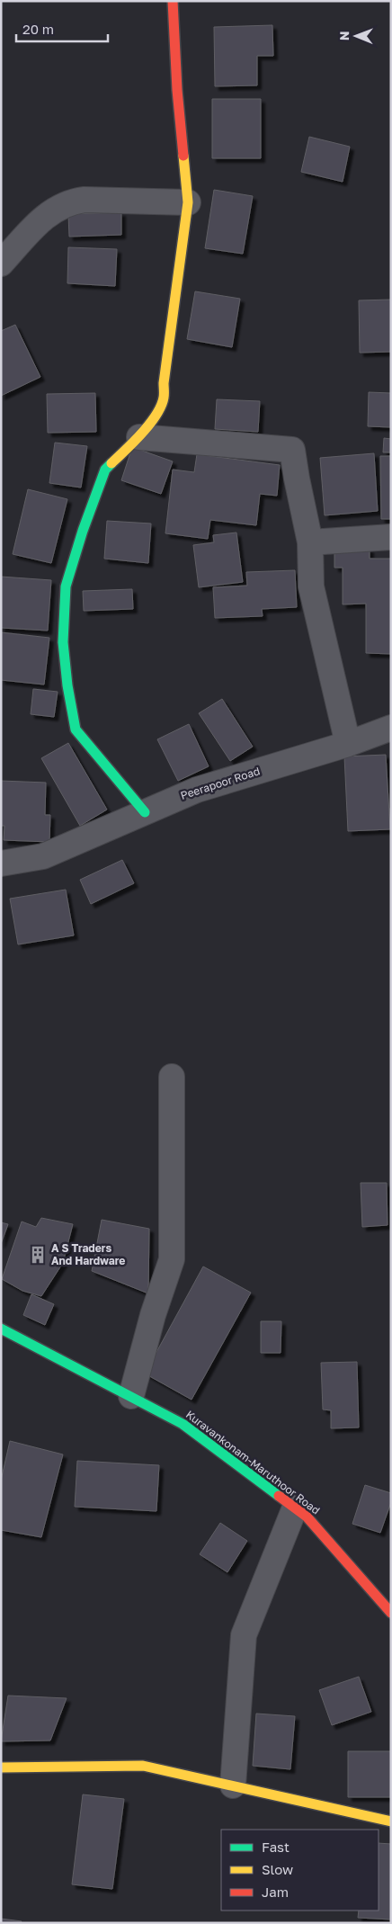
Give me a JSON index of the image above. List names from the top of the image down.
{
  "streets": {
    "street": ["Peerapoor Road", "Kuravankonam-Maruthoor Road"]
  },
  "places": {
    "building": ["A S Traders And Hardware"]
  },
  "legend": ["Fast", "Slow", "Jam"],
  "scale_bar": "20 m",
  "north": "left"
}
